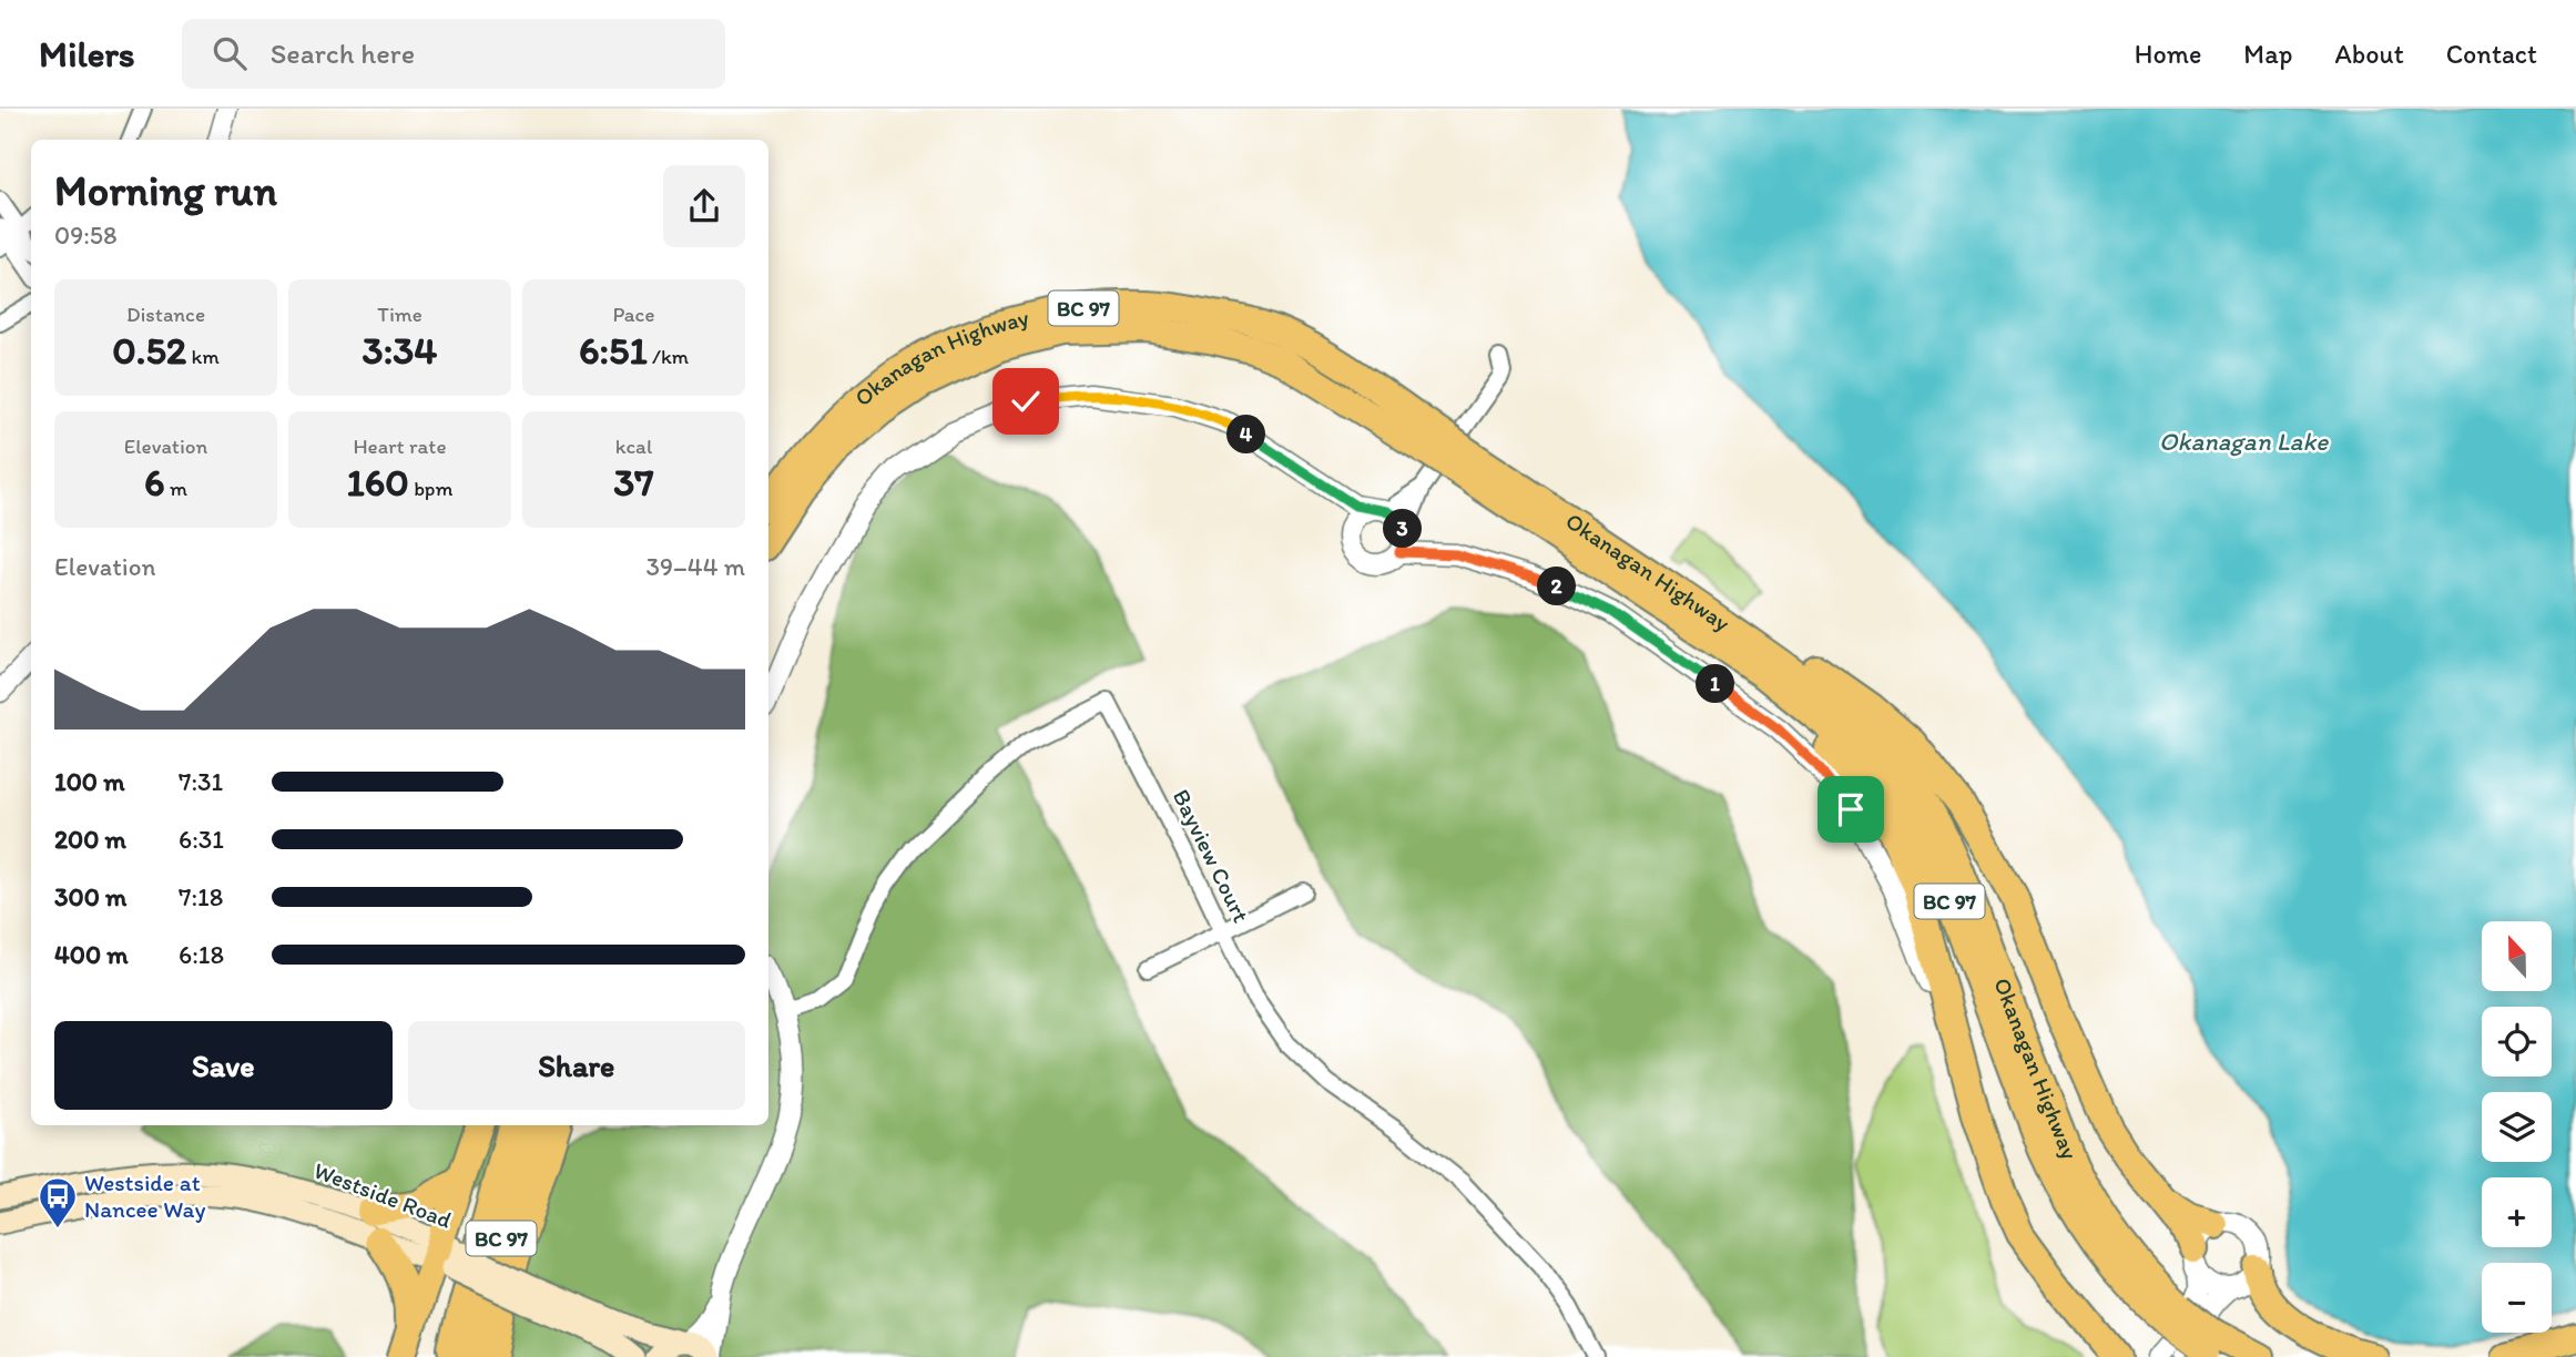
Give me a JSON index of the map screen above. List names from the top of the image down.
{
  "streets": {
    "highway": ["BC 97", "Okanagan Highway"],
    "main road": ["Westside Road"],
    "street": ["Bayview Court"]
  },
  "water": ["Okanagan Lake"],
  "places": {
    "bus stop": ["Westside at Nancee Way"]
  },
  "north": "top",
  "page": {
    "header": "Milers",
    "search": "Search here",
    "nav": [
      "Home",
      "Map",
      "About",
      "Contact"
    ],
    "heading": ["Morning run", "09:58"],
    "stats": [
      ["Distance", "0.52 km"],
      ["Time", "3:34"],
      ["Pace", "6:51 /km"],
      ["Elevation", "6 m"],
      ["Heart rate", "160 bpm"],
      ["kcal", "37"]
    ],
    "pins": [
      "4",
      "3",
      "2",
      "1"
    ],
    "chart": ["Elevation", "39–44 m"],
    "list": [
      {
        "name": "100 m",
        "note": "7:31"
      },
      {
        "name": "200 m",
        "note": "6:31"
      },
      {
        "name": "300 m",
        "note": "7:18"
      },
      {
        "name": "400 m",
        "note": "6:18"
      }
    ],
    "map_buttons": ["+", "−"],
    "buttons": ["Save", "Share"]
  }
}
